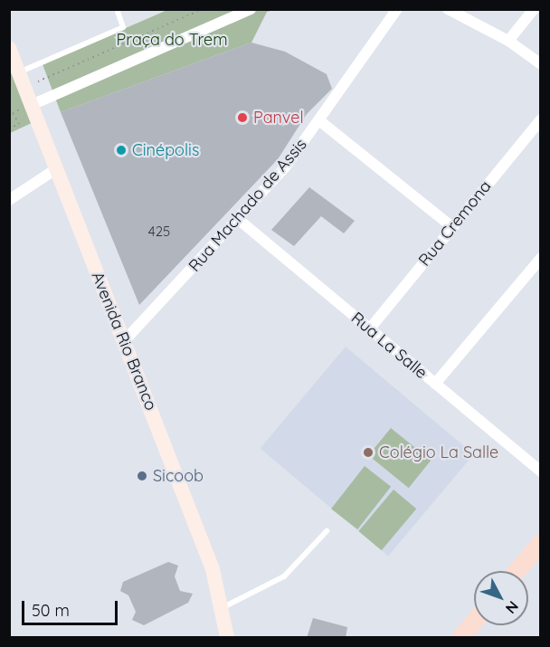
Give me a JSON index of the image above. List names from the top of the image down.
{
  "streets": {
    "main road": ["Avenida Rio Branco"],
    "street": ["Rua Machado de Assis", "Rua Cremona", "Rua La Salle"]
  },
  "crossings": [
    ["Rua Machado de Assis", "Avenida Rio Branco"],
    ["Rua Machado de Assis", "Rua La Salle"],
    ["Rua Cremona", "Rua La Salle"]
  ],
  "parks": ["Praça do Trem"],
  "places": [
    "Panvel",
    "Cinépolis",
    "Colégio La Salle",
    "Sicoob"
  ],
  "house_numbers": ["425"],
  "scale_bar": "50 m",
  "north": "bottom right"
}
